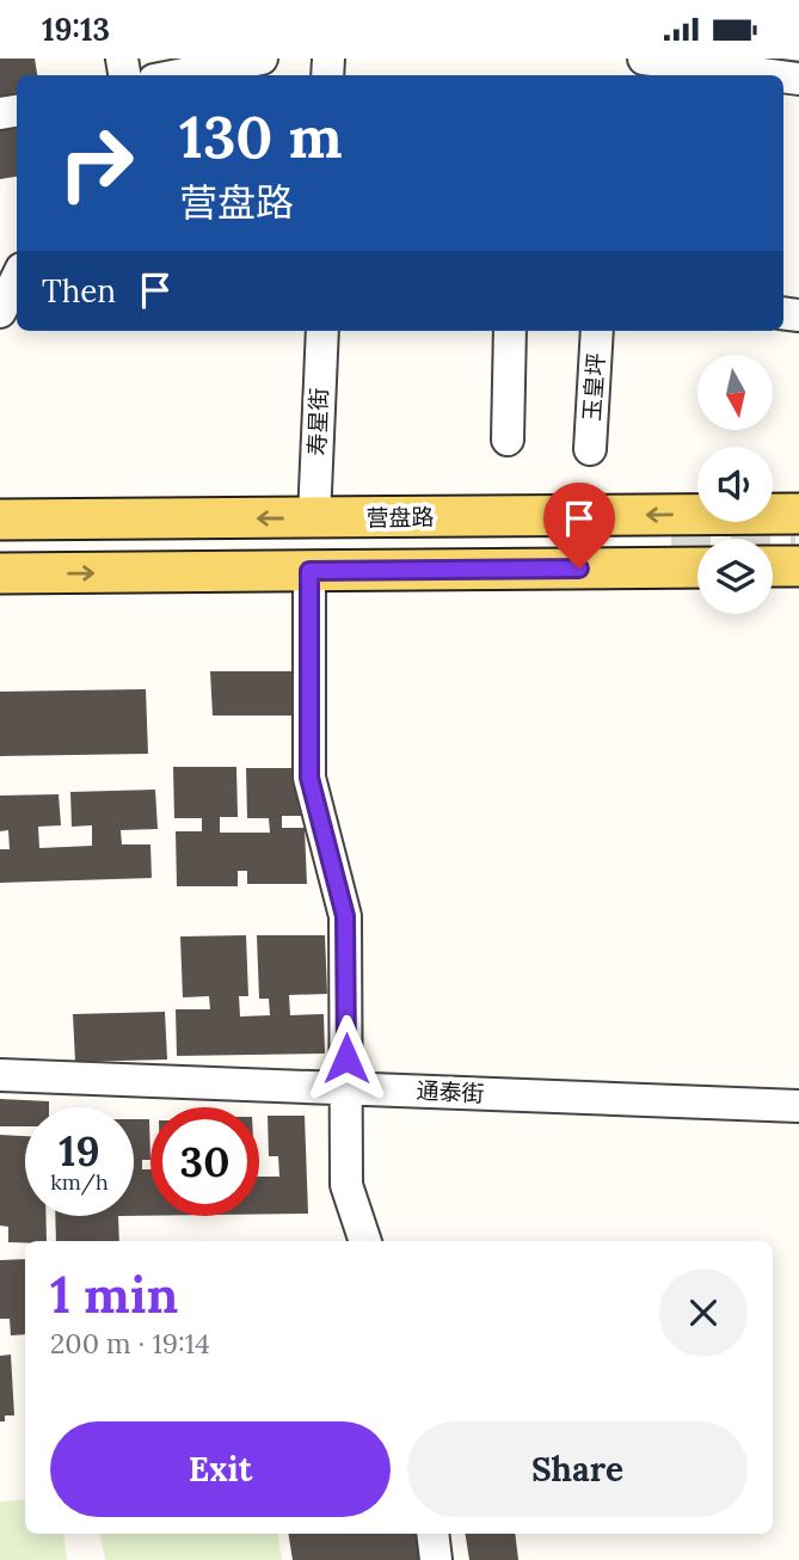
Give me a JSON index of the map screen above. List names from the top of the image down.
{
  "streets": {
    "main road": ["营盘路"],
    "street": ["玉皇坪", "寿星街", "通泰街"]
  },
  "crossings": [
    ["寿星街", "营盘路"]
  ],
  "north": "bottom",
  "page": {
    "status": "19:13",
    "turn": ["130 m", "营盘路"],
    "then": "Then",
    "speed": "19 km/h",
    "limit": "30",
    "heading": ["1 min", "200 m · 19:14"],
    "buttons": ["Exit", "Share"]
  }
}
